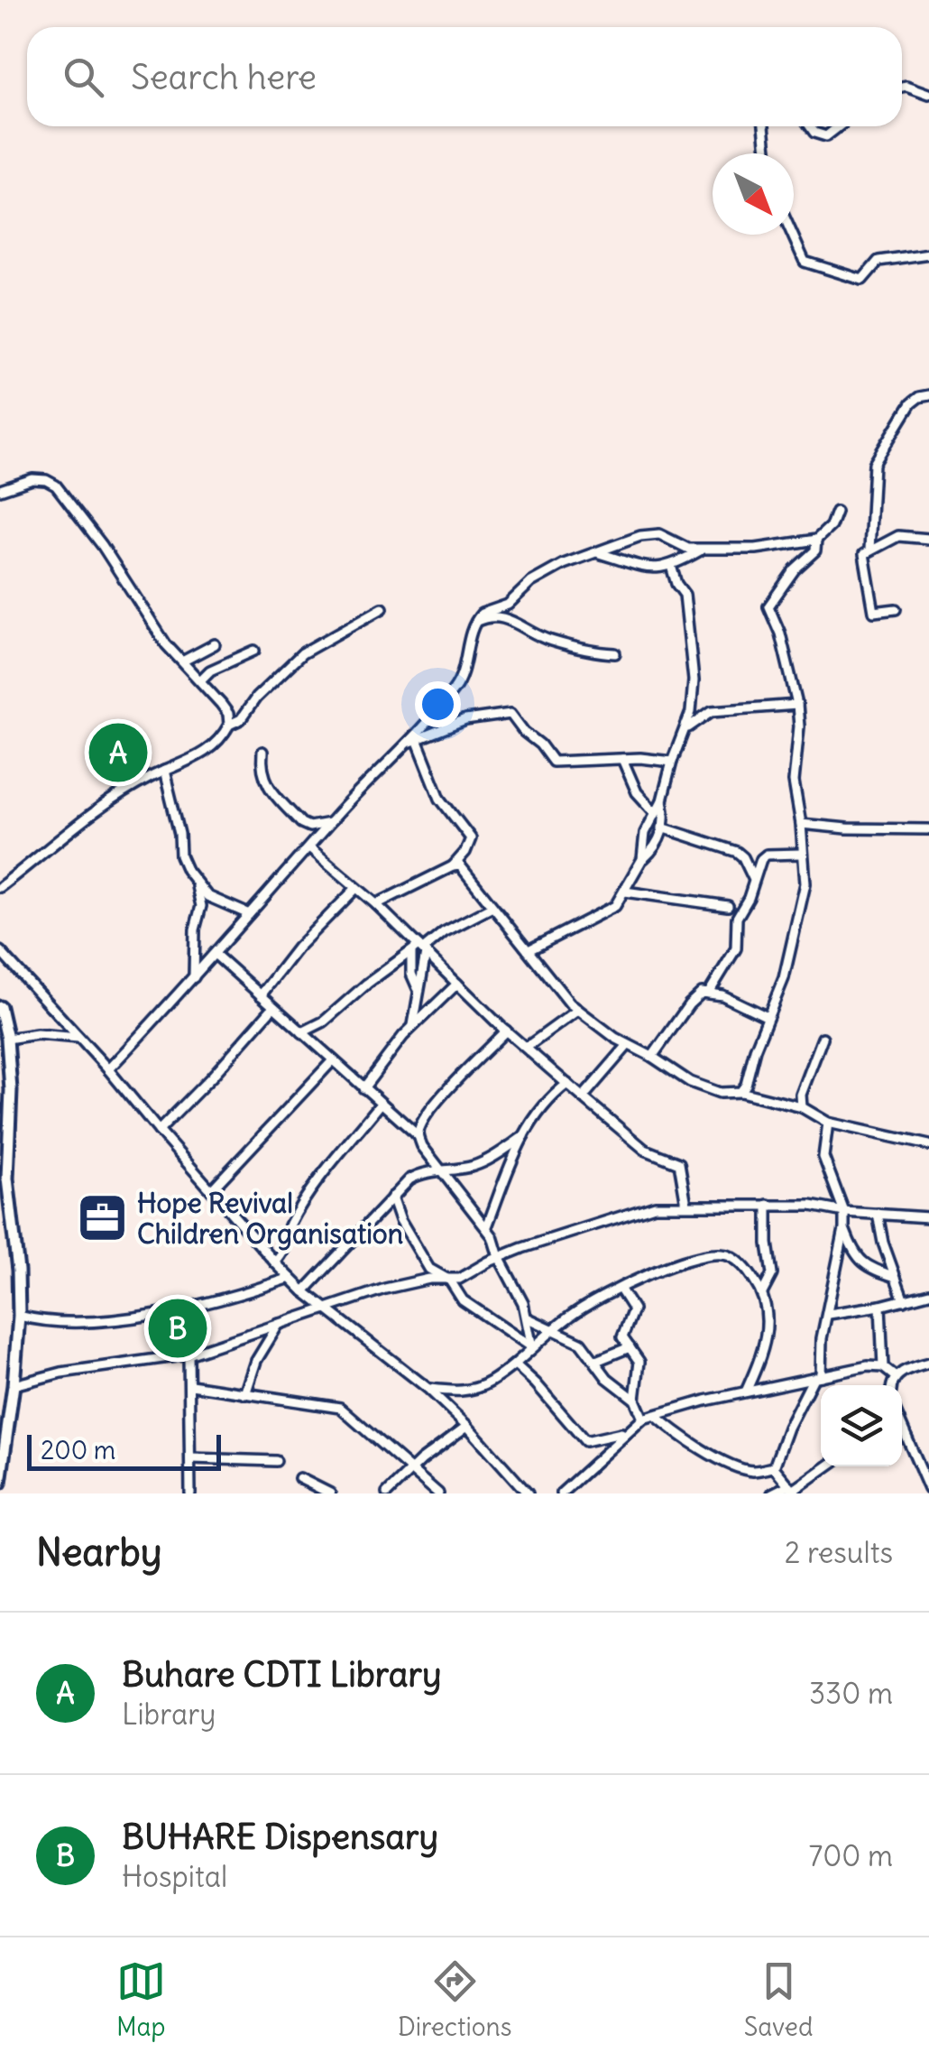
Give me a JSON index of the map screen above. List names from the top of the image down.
{
  "places": {
    "office": ["Hope Revival Children Organisation"]
  },
  "scale_bar": "200 m",
  "north": "bottom right",
  "page": {
    "search": "Search here",
    "pins": ["A", "B"],
    "scale": "200 m",
    "heading": ["Nearby", "2 results"],
    "list": [
      {
        "mark": "A",
        "name": "Buhare CDTI Library",
        "note": "Library",
        "value": "330 m"
      },
      {
        "mark": "B",
        "name": "BUHARE Dispensary",
        "note": "Hospital",
        "value": "700 m"
      }
    ],
    "nav": ["Map", "Directions", "Saved"]
  }
}
